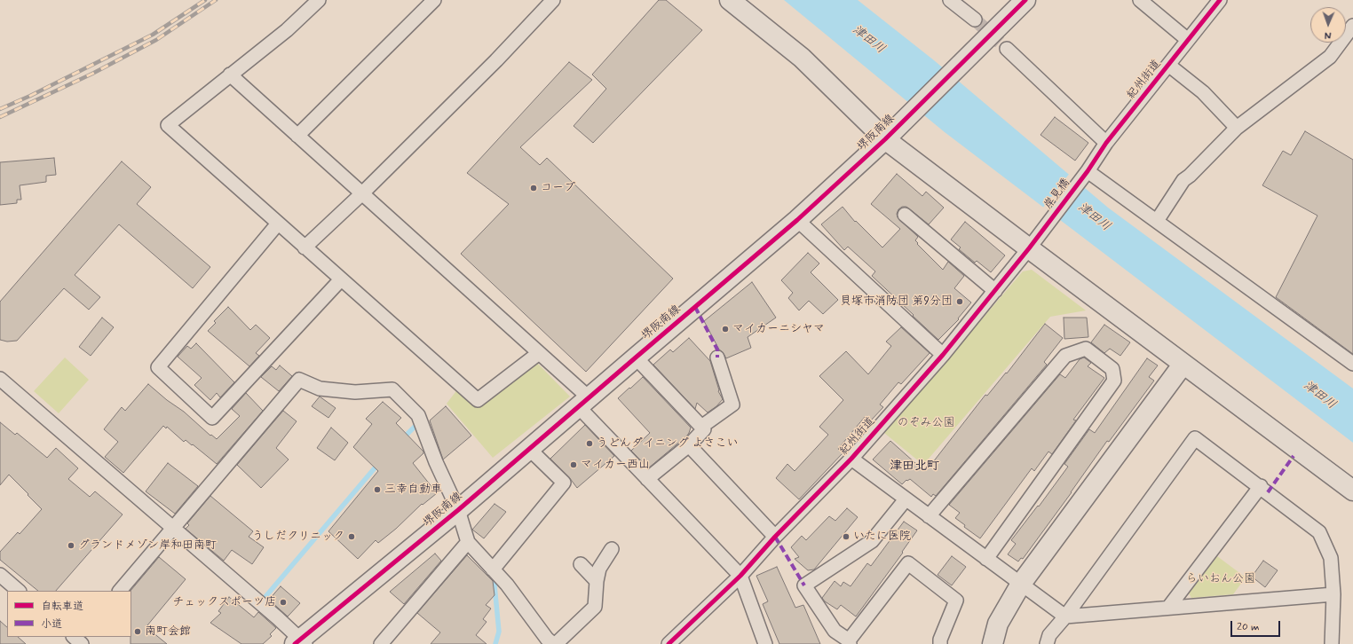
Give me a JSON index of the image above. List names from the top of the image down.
{
  "streets": {
    "street": ["紀州街道", "堺阪南線", "岸見橋"]
  },
  "crossings": [
    ["紀州街道", "岸見橋"]
  ],
  "districts": ["津田北町"],
  "water": ["津田川"],
  "parks": ["のぞみ公園", "らいおん公園"],
  "places": [
    "コープ",
    "貝塚市消防団 第9分団",
    "マイカーニシヤマ",
    "うどんダイニング よさこい",
    "マイカー西山",
    "三幸自動車",
    "うしだクリニック",
    "いたに医院",
    "グランドメゾン岸和田南町",
    "チェックスポーツ店",
    "南町会館"
  ],
  "legend": ["自転車道", "小道"],
  "scale_bar": "20 m",
  "north": "bottom"
}
